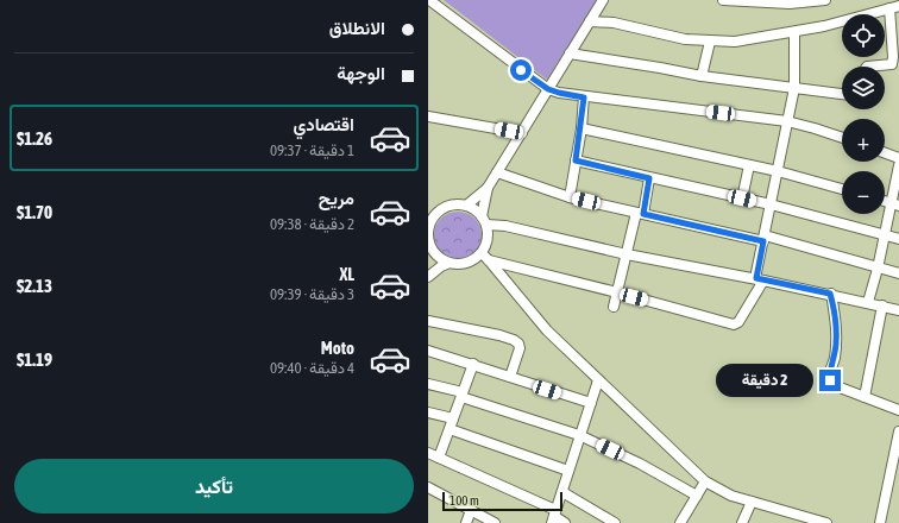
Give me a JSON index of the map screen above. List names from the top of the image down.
{
  "scale_bar": "100 m",
  "page": {
    "banner": ["الانطلاق", "الوجهة"],
    "map_buttons": ["+", "−"],
    "list": [
      {
        "name": "اقتصادي",
        "note": "1 دقيقة · 09:37",
        "value": "$1.26"
      },
      {
        "name": "مريح",
        "note": "2 دقيقة · 09:38",
        "value": "$1.70"
      },
      {
        "name": "XL",
        "note": "3 دقيقة · 09:39",
        "value": "$2.13"
      },
      {
        "name": "Moto",
        "note": "4 دقيقة · 09:40",
        "value": "$1.19"
      }
    ],
    "bubble": "2 دقيقة",
    "buttons": "تأكيد",
    "scale": "100 m"
  }
}
